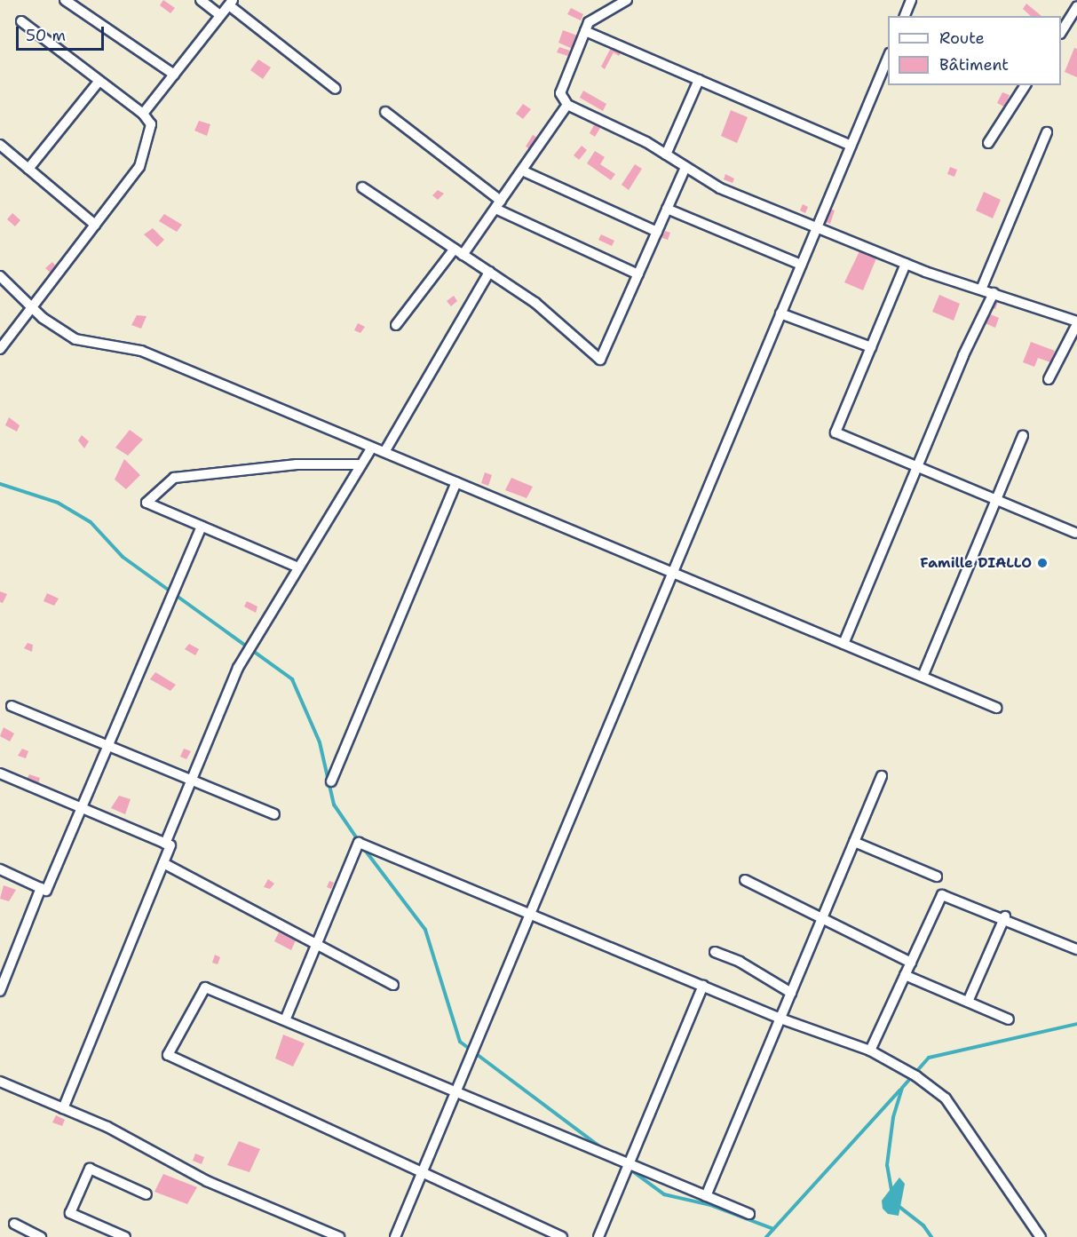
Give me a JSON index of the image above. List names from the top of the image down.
{
  "places": ["Famille DIALLO"],
  "legend": ["Route", "Bâtiment"],
  "scale_bar": "50 m"
}
